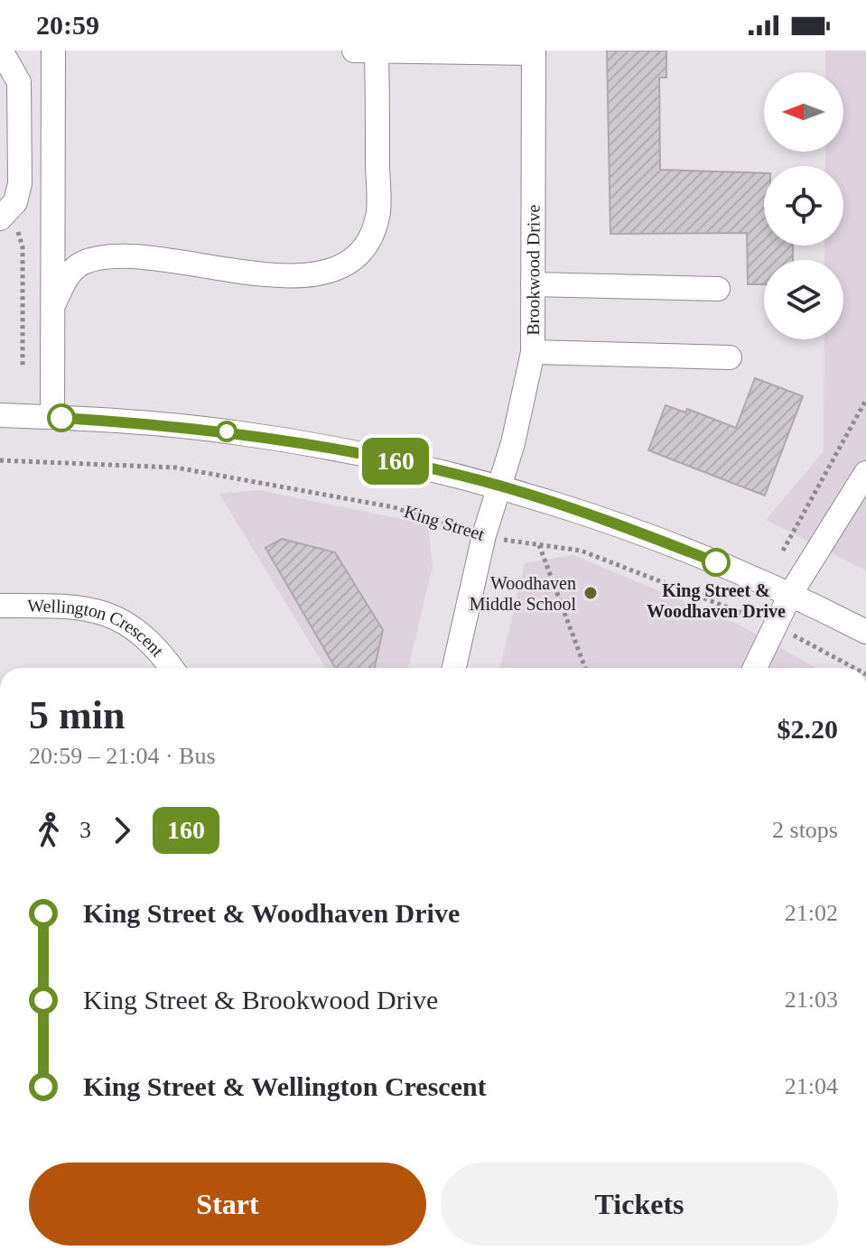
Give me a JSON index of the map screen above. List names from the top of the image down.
{
  "streets": {
    "street": ["Brookwood Drive", "Wellington Crescent"],
    "path": ["King Street"]
  },
  "crossings": [
    ["Brookwood Drive", "King Street"]
  ],
  "places": ["King Street & Woodhaven Drive", "Woodhaven Middle School"],
  "lines": ["bus line 160"],
  "north": "left",
  "page": {
    "status": "20:59",
    "on_map": "160",
    "heading": ["5 min", "20:59 – 21:04 · Bus", "$2.20"],
    "legs": ["3", "160", "2 stops"],
    "list": [
      {
        "name": "King Street & Woodhaven Drive",
        "value": "21:02"
      },
      {
        "name": "King Street & Brookwood Drive",
        "value": "21:03"
      },
      {
        "name": "King Street & Wellington Crescent",
        "value": "21:04"
      }
    ],
    "buttons": ["Start", "Tickets"]
  }
}
